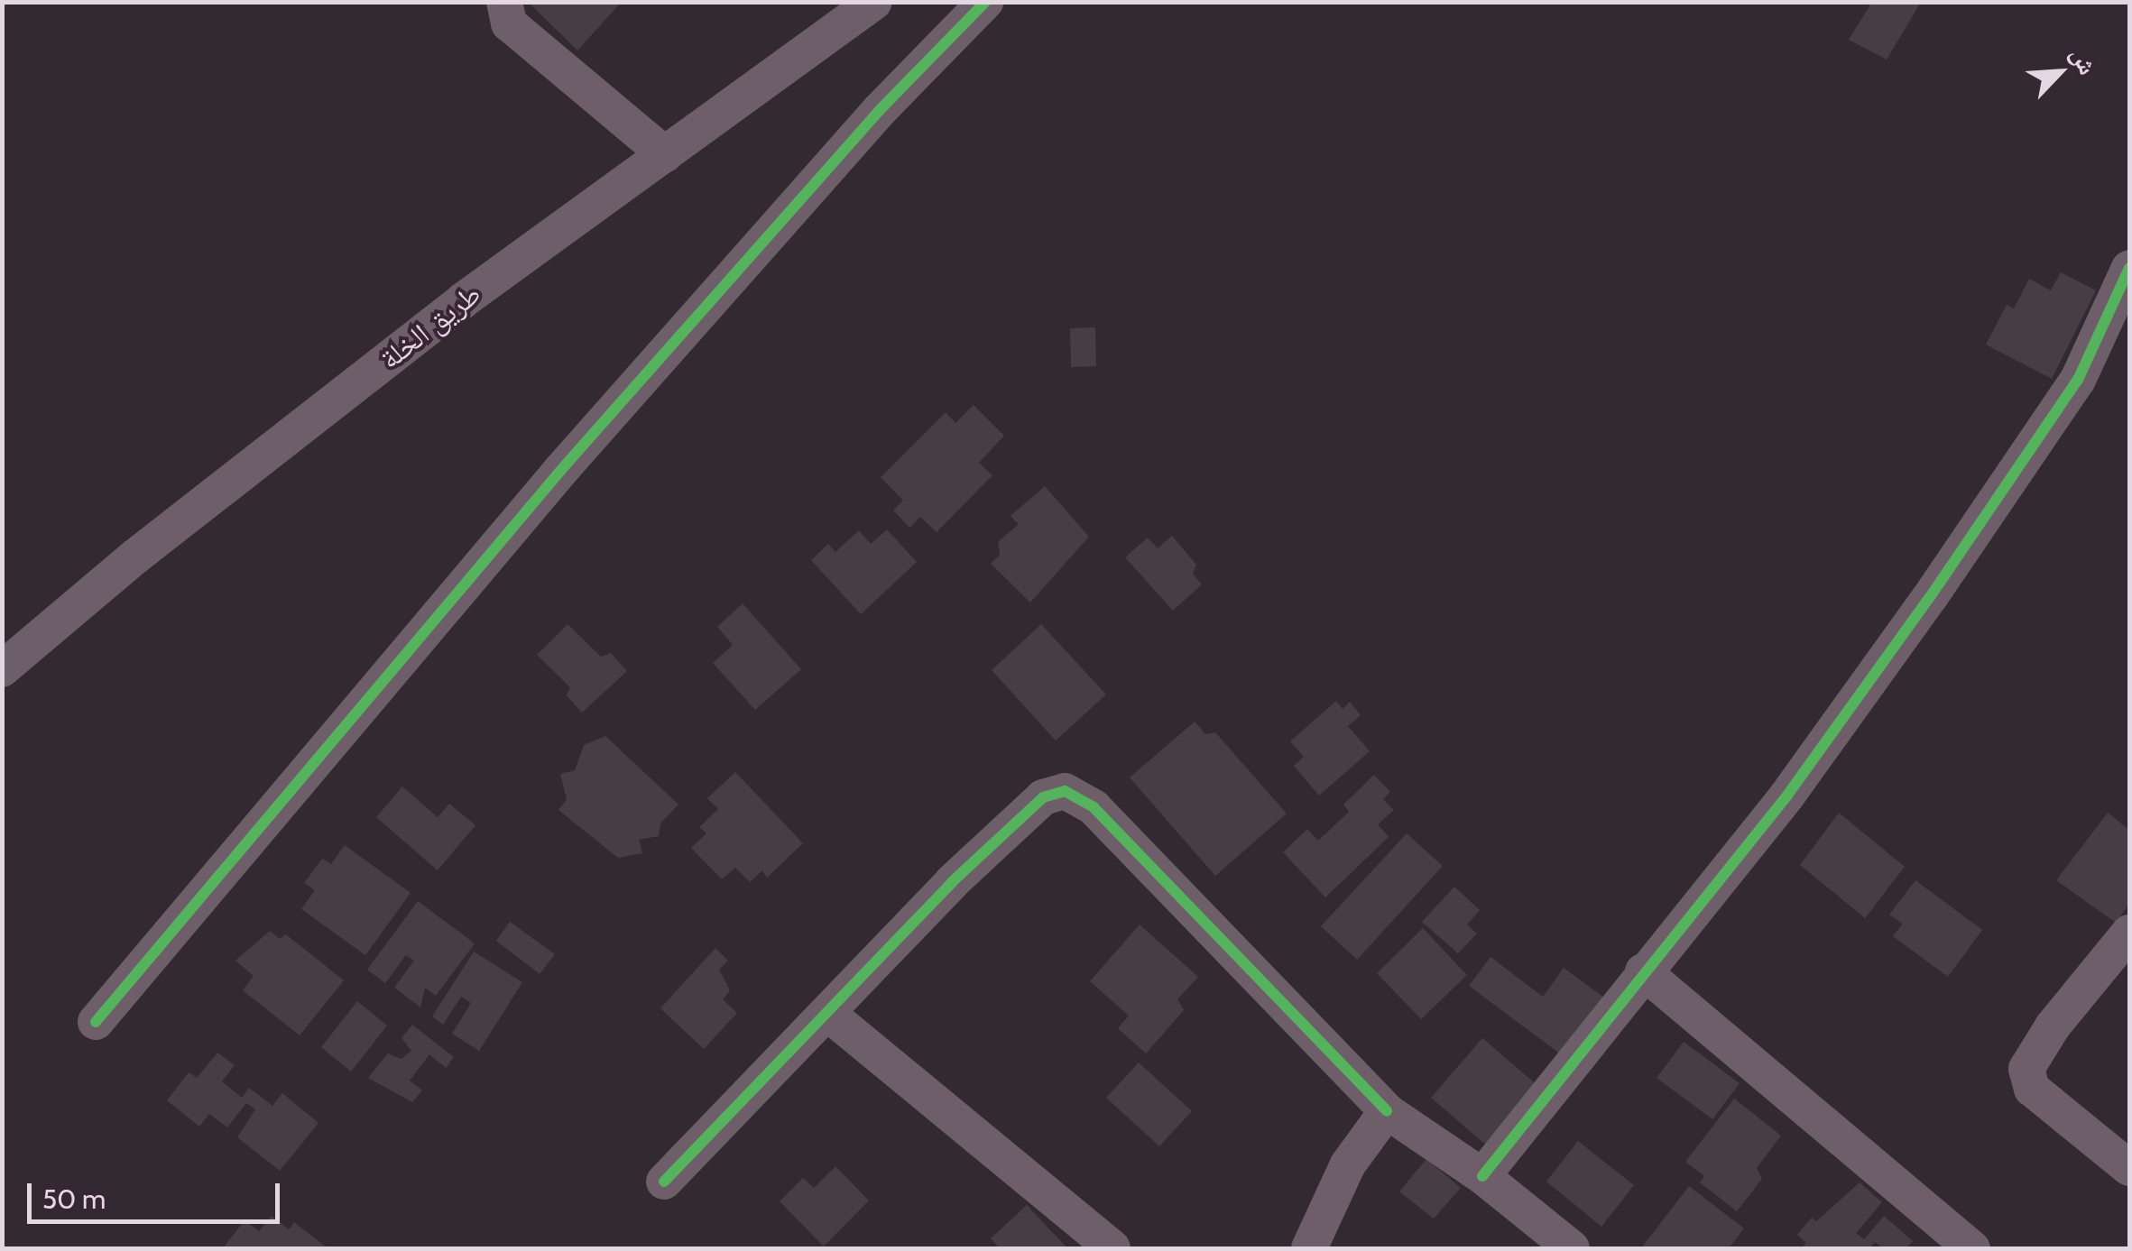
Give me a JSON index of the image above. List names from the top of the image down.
{
  "streets": {
    "street": ["طريق الخلة"]
  },
  "scale_bar": "50 m",
  "north": "top right"
}
